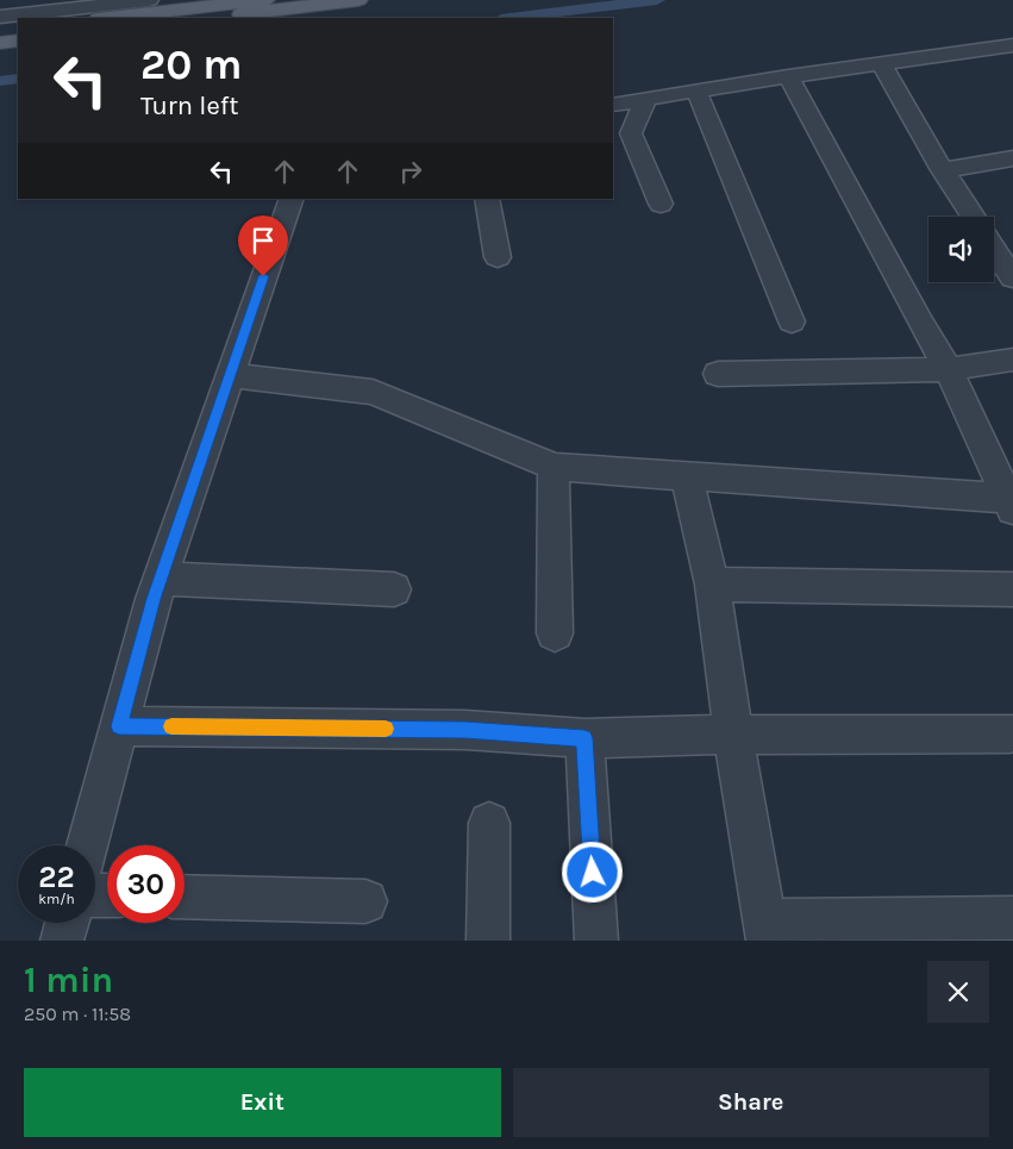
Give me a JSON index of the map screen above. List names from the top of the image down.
{
  "page": {
    "turn": ["20 m", "Turn left"],
    "speed": "22 km/h",
    "limit": "30",
    "heading": ["1 min", "250 m · 11:58"],
    "buttons": ["Exit", "Share"]
  }
}
